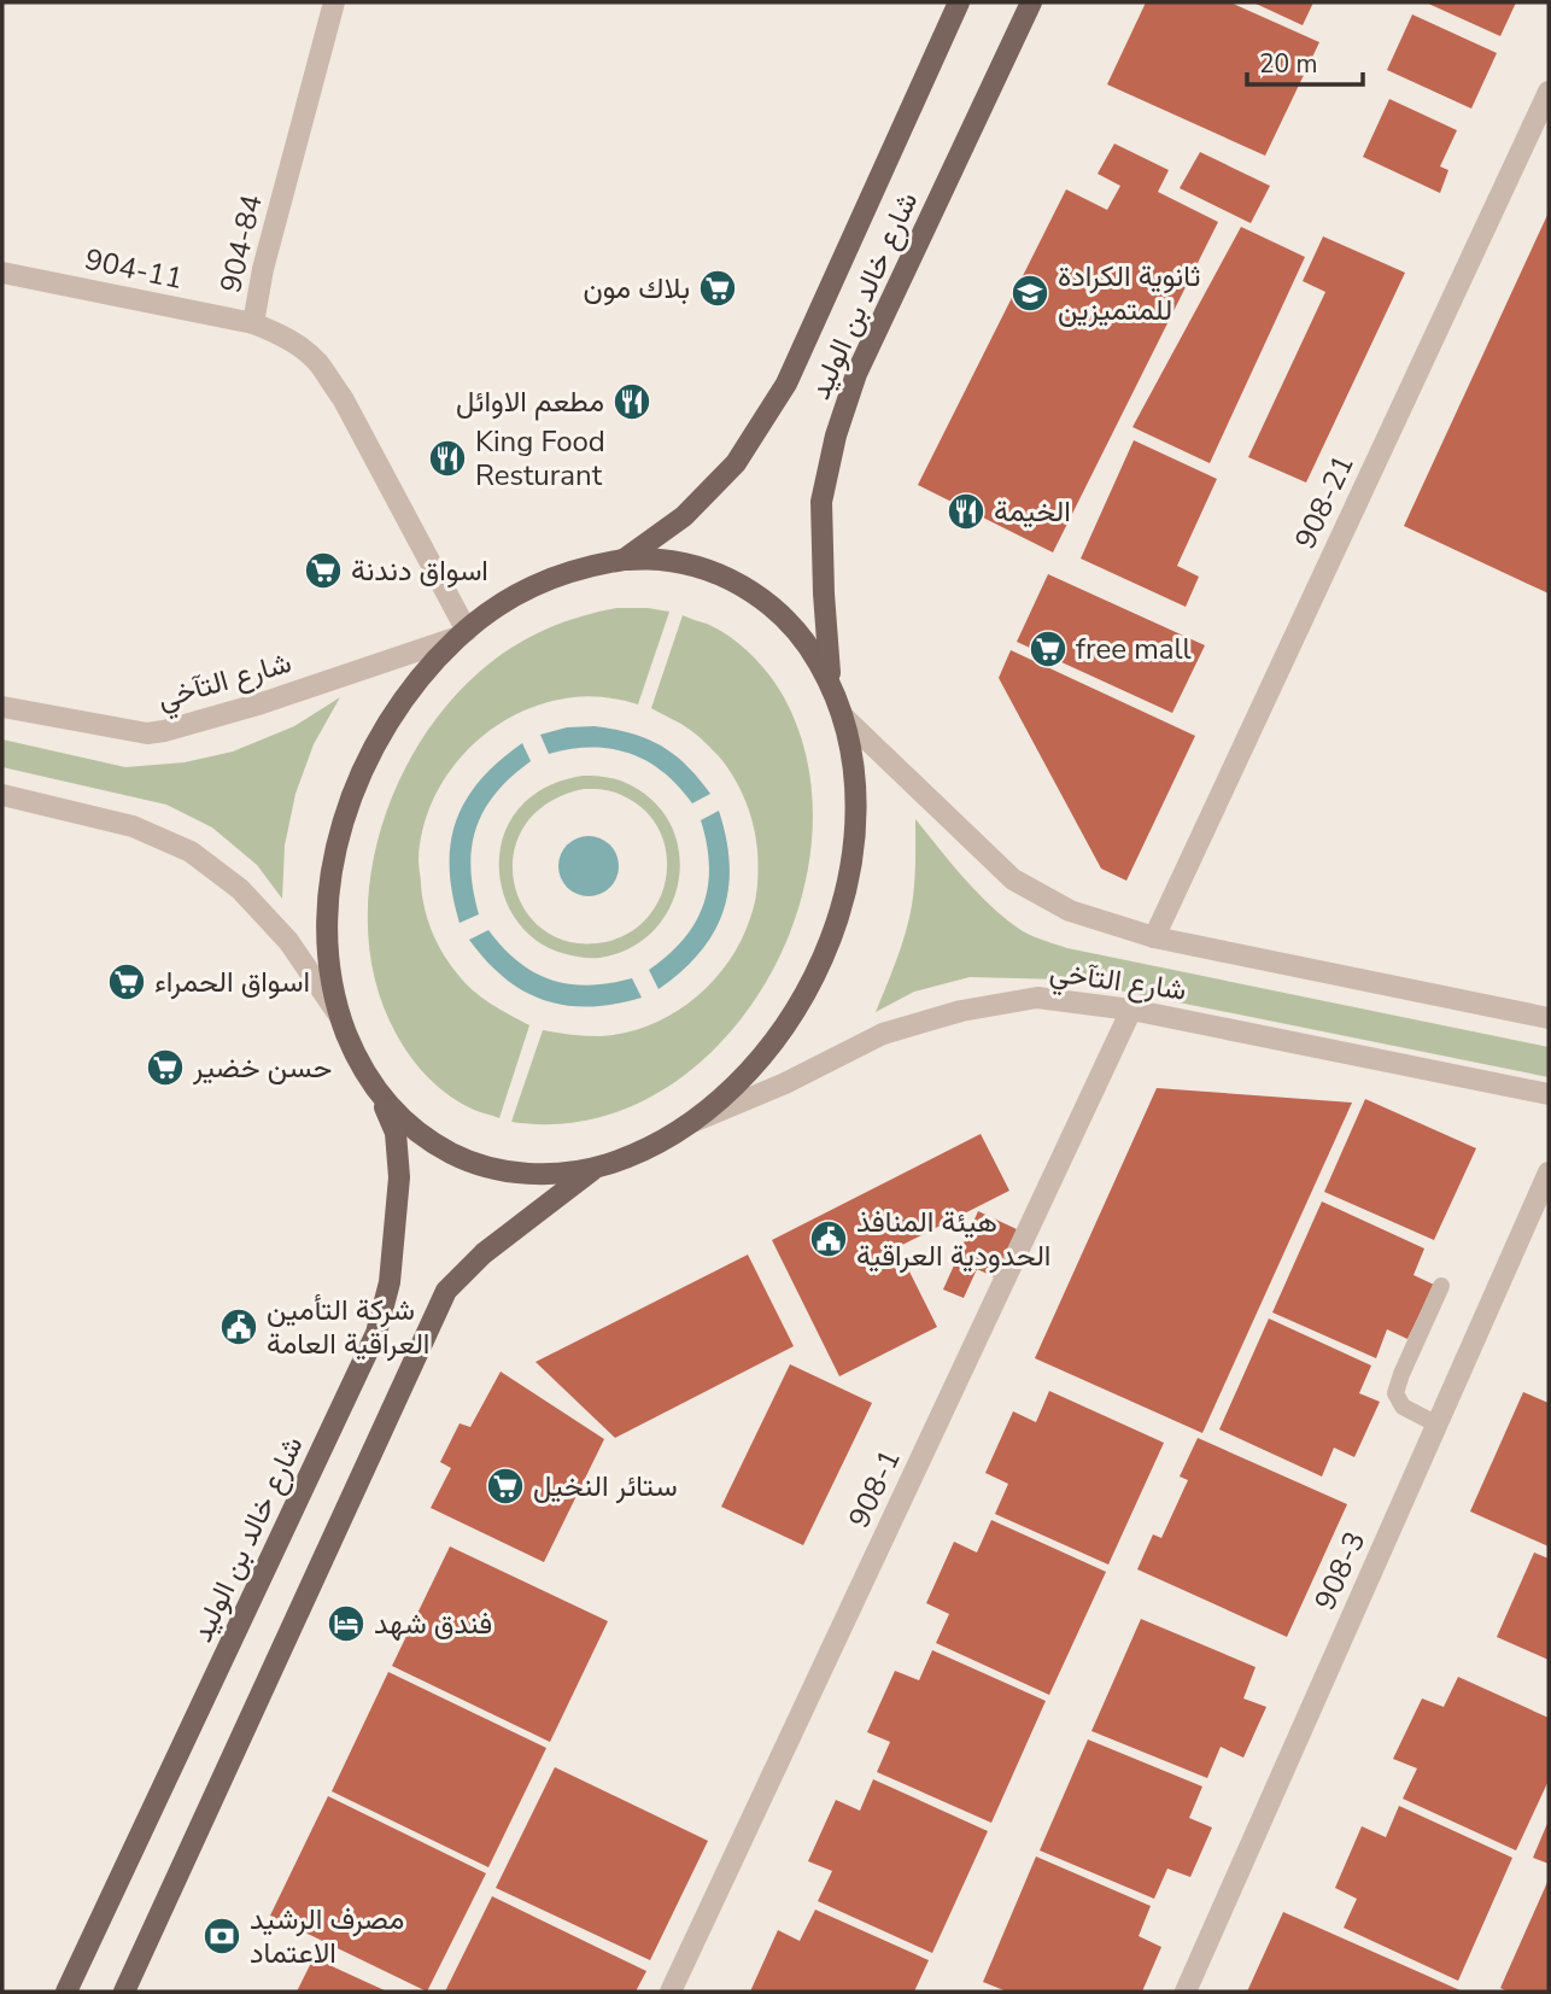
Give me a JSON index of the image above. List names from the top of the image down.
{
  "streets": {
    "main road": ["شارع خالد بن الوليد"],
    "street": [
      "904-84",
      "904-11",
      "908-21",
      "شارع التآخي",
      "908-1",
      "908-3"
    ]
  },
  "crossings": [
    ["904-84", "904-11"],
    ["904-84", "شارع التآخي"],
    ["908-21", "شارع التآخي"],
    ["شارع التآخي", "908-1"]
  ],
  "places": {
    "supermarket": [
      "بلاك مون",
      "اسواق دندنة",
      "free mall",
      "اسواق الحمراء",
      "حسن خضير",
      "ستائر النخيل"
    ],
    "school or university": ["ثانوية الكرادة للمتميزين"],
    "restaurant": ["مطعم الاوائل", "King Food Resturant", "الخيمة"],
    "public building": ["هيئة المنافذ الحدودية العراقية", "شركة التأمين العراقية العامة"],
    "hotel": ["فندق شهد"],
    "bank": ["مصرف الرشيد الاعتماد"]
  },
  "scale_bar": "20 m"
}
